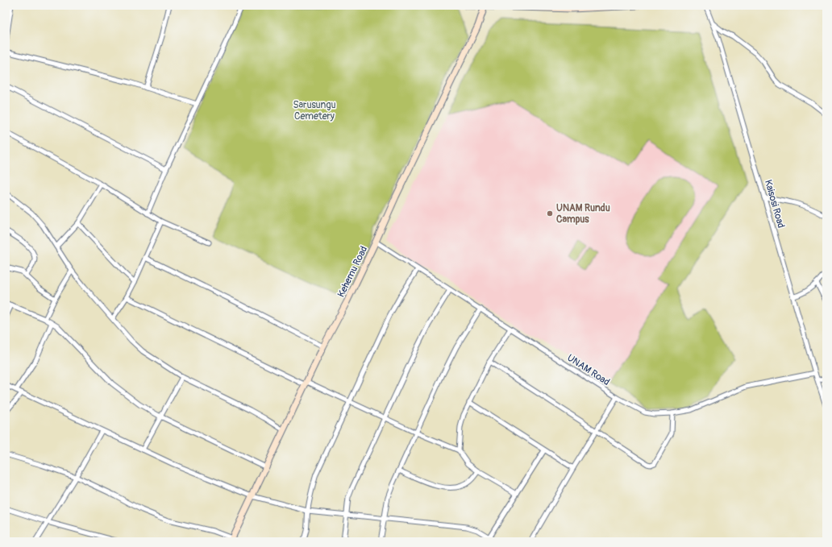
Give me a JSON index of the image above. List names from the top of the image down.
{
  "streets": {
    "street": ["Kaisosi Road", "Kehemu Road", "UNAM Road"]
  },
  "crossings": [
    ["Kaisosi Road", "UNAM Road"],
    ["Kehemu Road", "UNAM Road"]
  ],
  "parks": ["Sarusungu Cemetery"],
  "places": ["UNAM Rundu Campus"]
}
